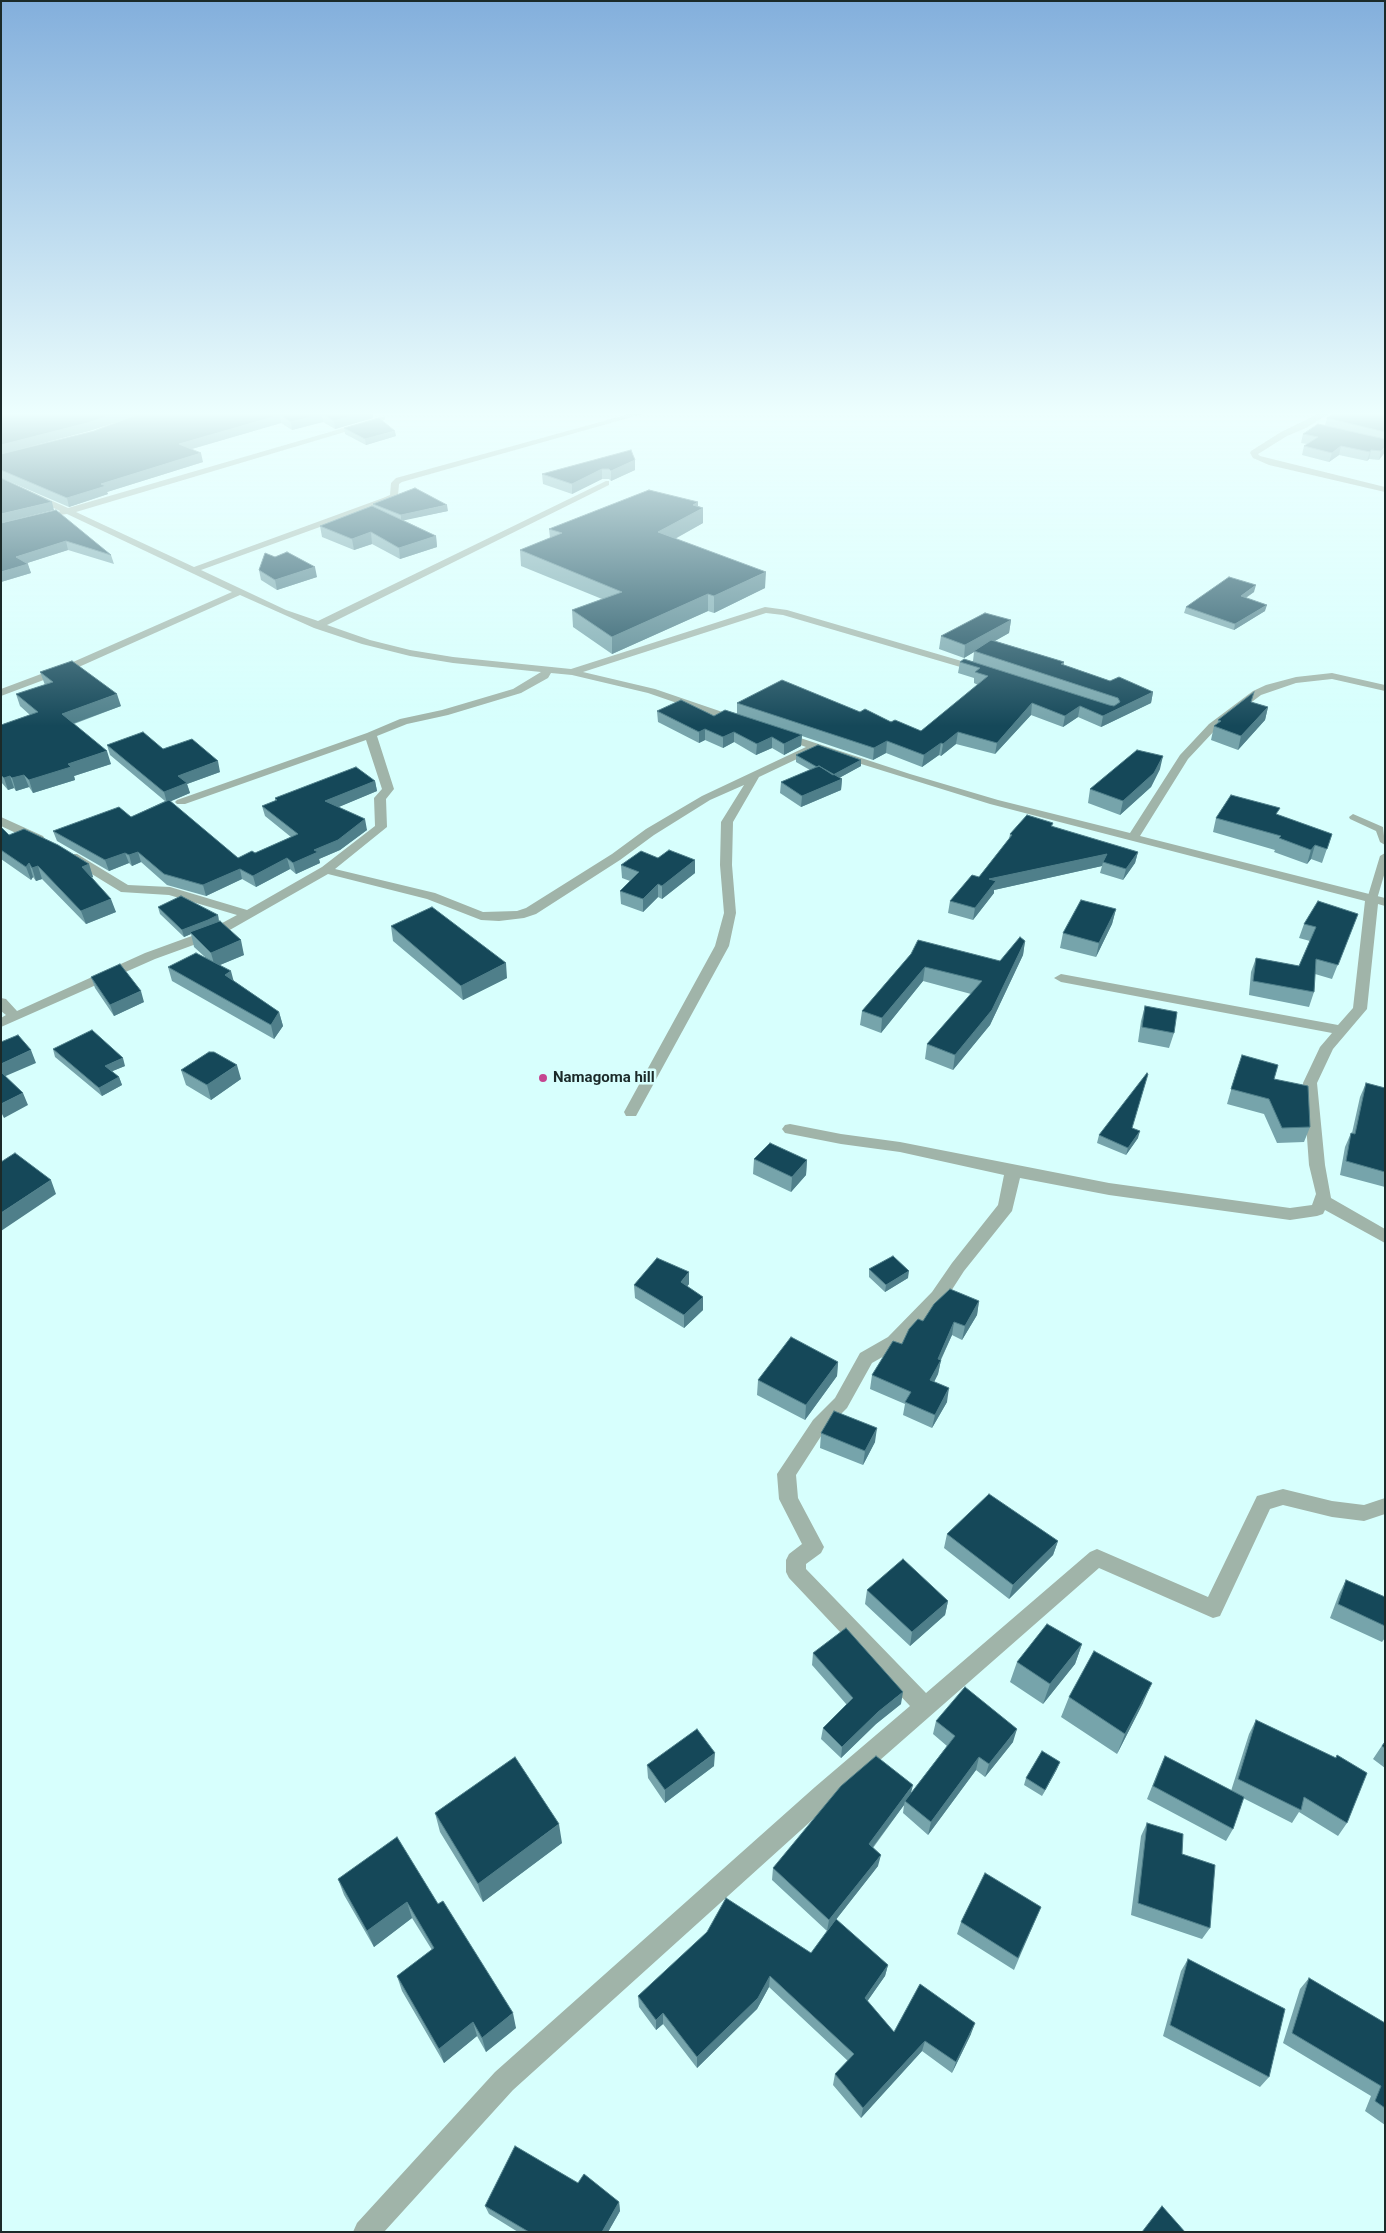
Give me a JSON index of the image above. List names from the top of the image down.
{
  "places": ["Namagoma hill"]
}
